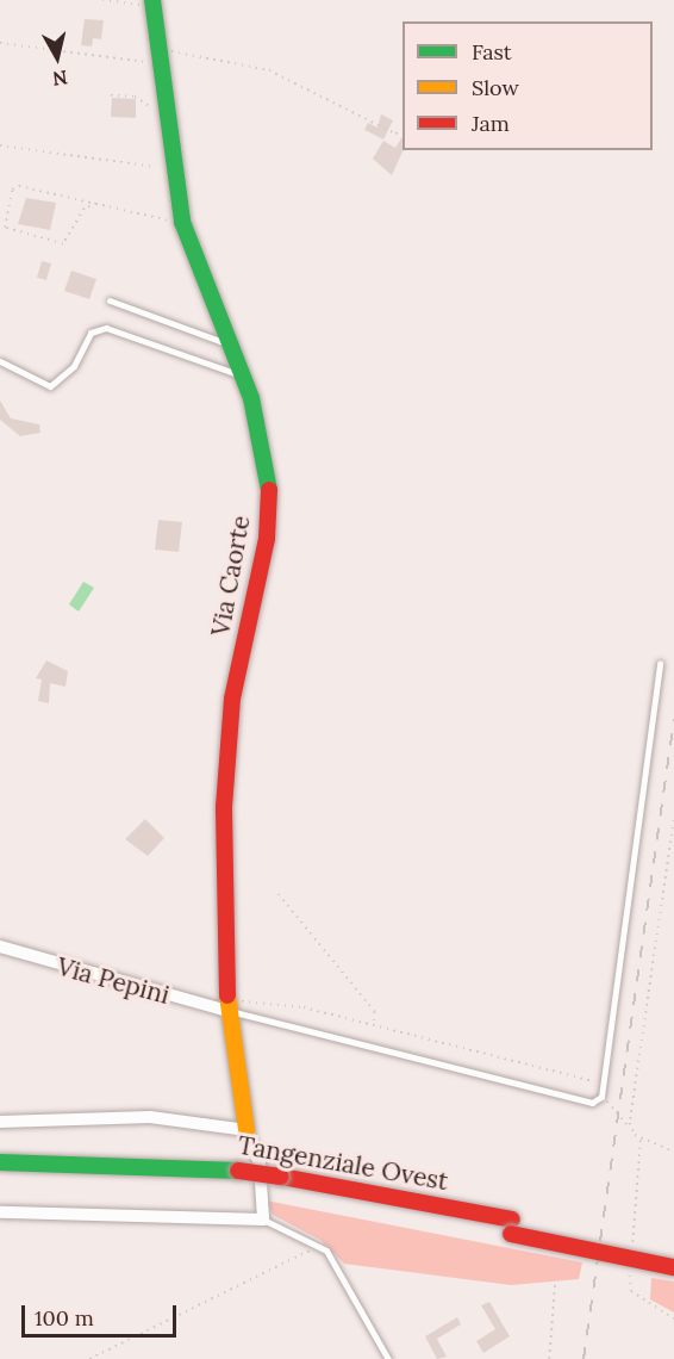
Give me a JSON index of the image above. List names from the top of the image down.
{
  "streets": {
    "main road": ["Via Caorte", "Tangenziale Ovest"],
    "street": ["Via Pepini"]
  },
  "crossings": [
    ["Via Caorte", "Via Pepini"]
  ],
  "legend": ["Fast", "Slow", "Jam"],
  "scale_bar": "100 m",
  "north": "bottom"
}
